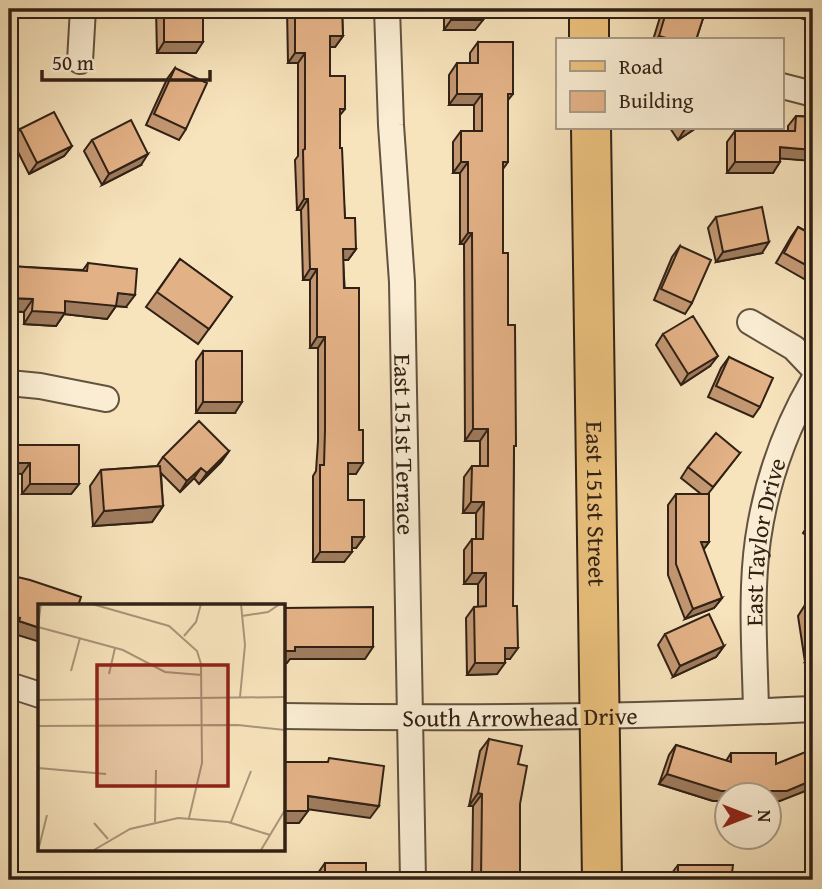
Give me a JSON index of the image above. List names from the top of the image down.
{
  "streets": {
    "main road": ["East 151st Street"],
    "street": ["East 151st Terrace", "East Taylor Drive", "South Arrowhead Drive"]
  },
  "crossings": [
    ["East 151st Terrace", "South Arrowhead Drive"],
    ["East 151st Street", "South Arrowhead Drive"],
    ["East Taylor Drive", "South Arrowhead Drive"]
  ],
  "legend": ["Road", "Building"],
  "scale_bar": "50 m",
  "north": "right"
}
